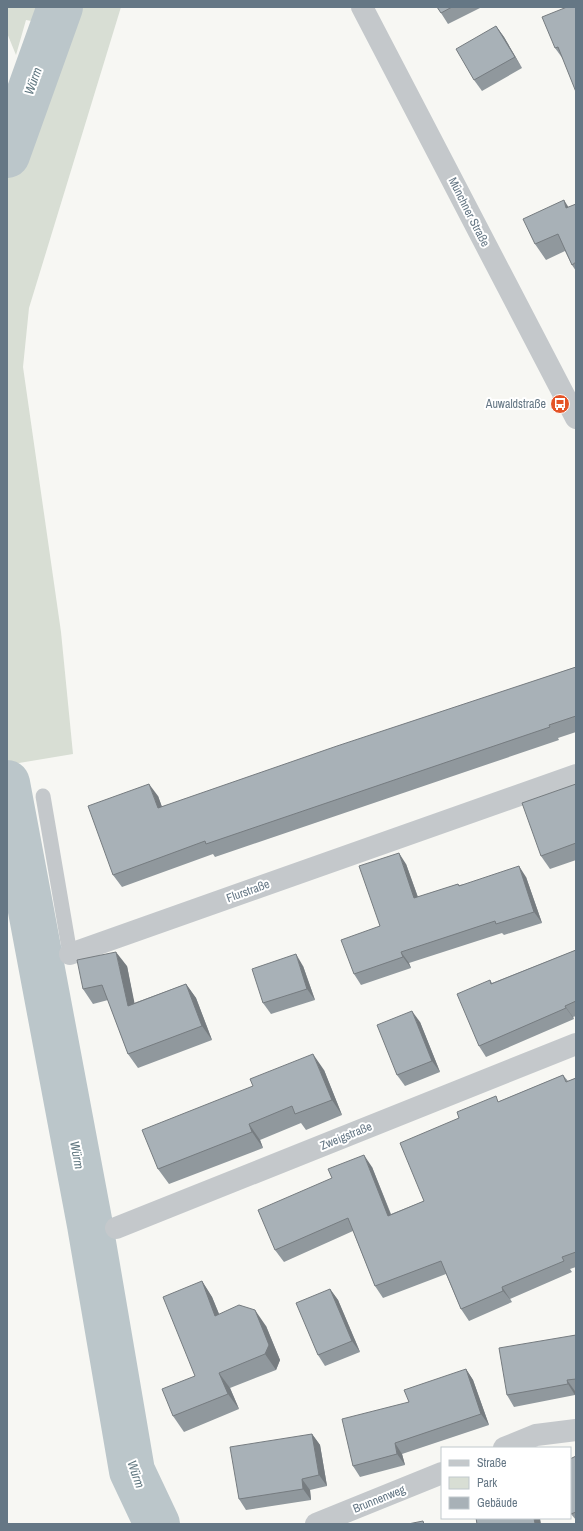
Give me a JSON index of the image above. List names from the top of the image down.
{
  "streets": {
    "street": [
      "Münchner Straße",
      "Flurstraße",
      "Zweigstraße",
      "Brunnenweg"
    ]
  },
  "water": ["Würm"],
  "places": {
    "bus stop": ["Auwaldstraße"]
  },
  "legend": ["Straße", "Park", "Gebäude"]
}
